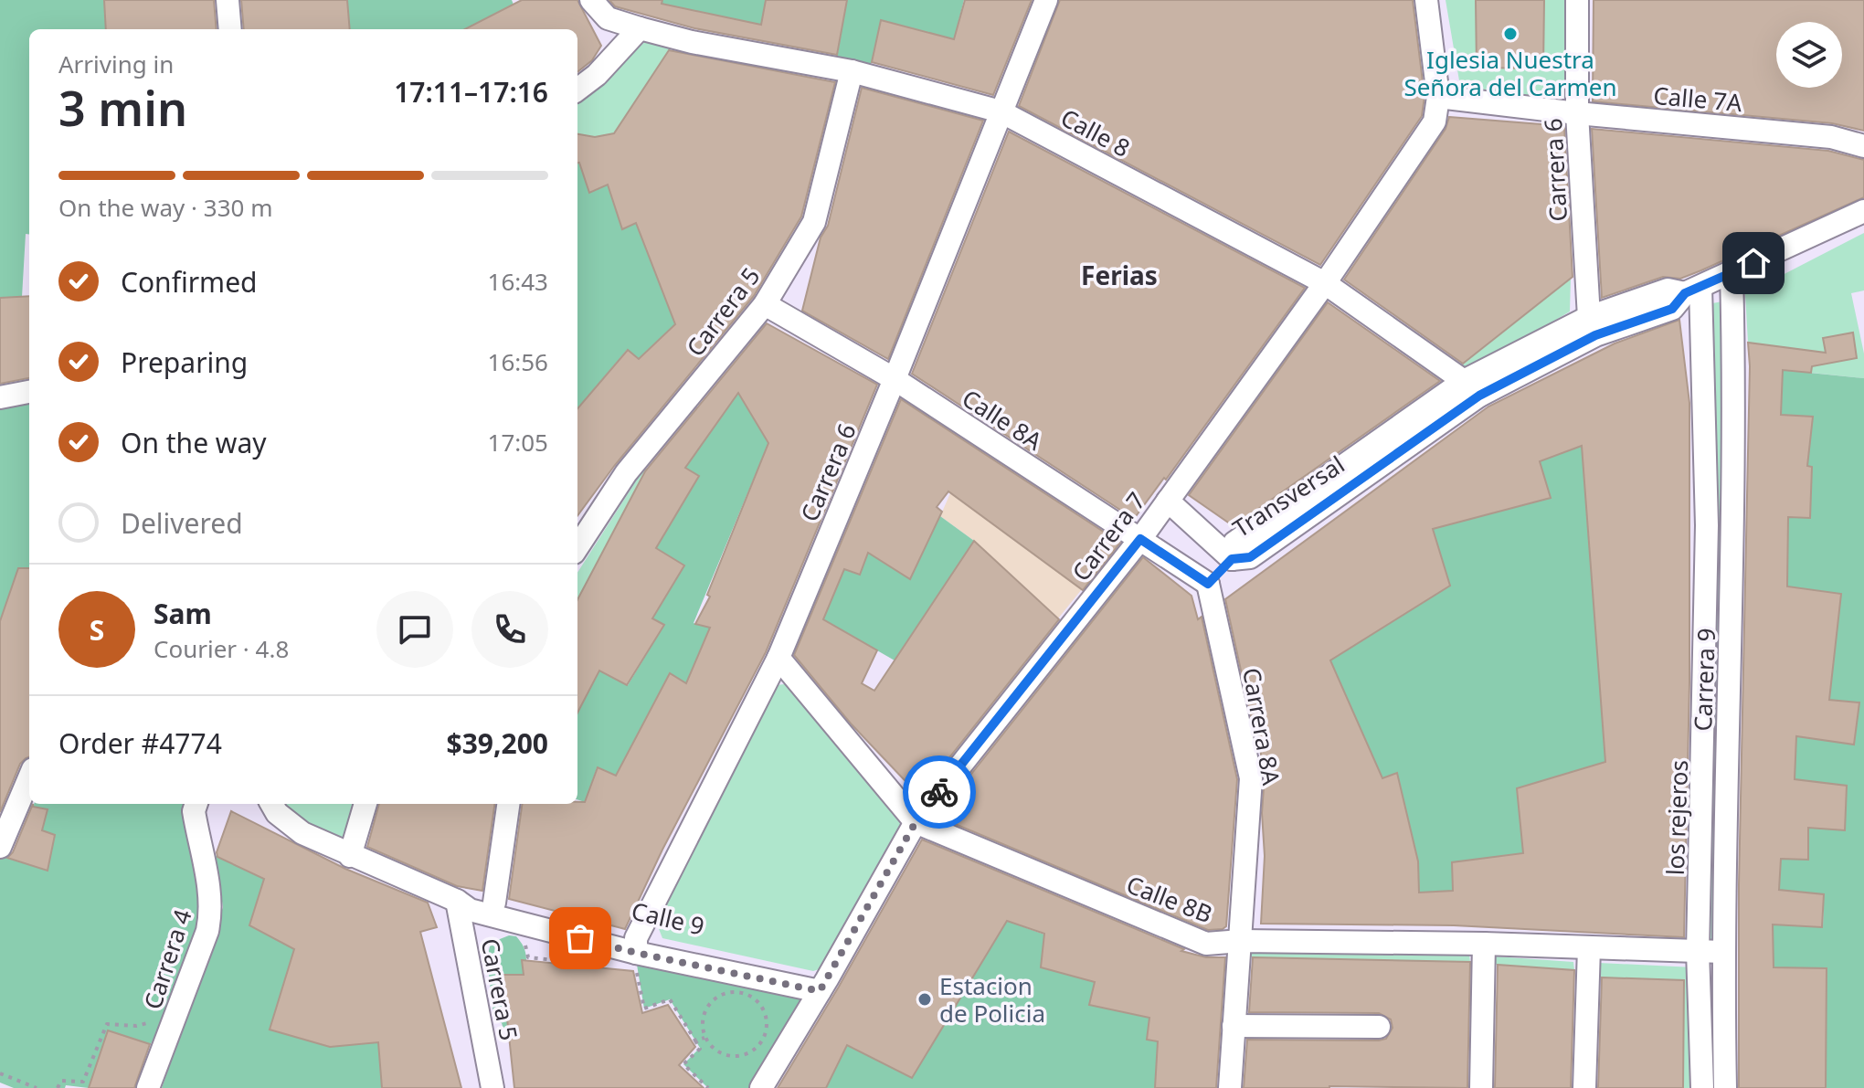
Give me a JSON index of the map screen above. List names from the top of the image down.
{
  "streets": {
    "street": [
      "Calle 7A",
      "Calle 8",
      "Carrera 6",
      "Carrera 5",
      "Calle 8A",
      "Transversal",
      "Carrera 7",
      "Carrera 9",
      "Carrera 8A",
      "los rejeros",
      "Calle 8B",
      "Calle 9",
      "Carrera 4"
    ]
  },
  "crossings": [
    ["Calle 7A", "Carrera 6"],
    ["Calle 7A", "Carrera 7"],
    ["Calle 8", "Carrera 6"],
    ["Calle 8", "Carrera 5"],
    ["Calle 8", "Transversal"],
    ["Calle 8", "Carrera 7"],
    ["Carrera 6", "Calle 8A"],
    ["Carrera 6", "Transversal"],
    ["Carrera 6", "Calle 8B"],
    ["Carrera 6", "Calle 9"],
    ["Carrera 5", "Calle 8A"],
    ["Carrera 5", "Calle 9"],
    ["Calle 8A", "Carrera 7"],
    ["Calle 8A", "Carrera 8A"],
    ["Transversal", "Carrera 9"],
    ["Transversal", "los rejeros"],
    ["Carrera 7", "Calle 8B"],
    ["Carrera 7", "Calle 9"],
    ["Carrera 9", "Calle 8B"],
    ["Carrera 8A", "Calle 8B"],
    ["los rejeros", "Calle 8B"]
  ],
  "districts": ["Ferias"],
  "places": ["Iglesia Nuestra Señora del Carmen", "Estacion de Policia"],
  "page": {
    "heading": ["3 min", "Arriving in", "17:11–17:16"],
    "panel": [
      "Sam",
      "Courier · 4.8",
      "Order #4774",
      "$39,200"
    ],
    "bar": "On the way · 330 m",
    "list": [
      ["Confirmed", "16:43"],
      ["Preparing", "16:56"],
      ["On the way", "17:05"],
      "Delivered"
    ],
    "round": "S"
  }
}
